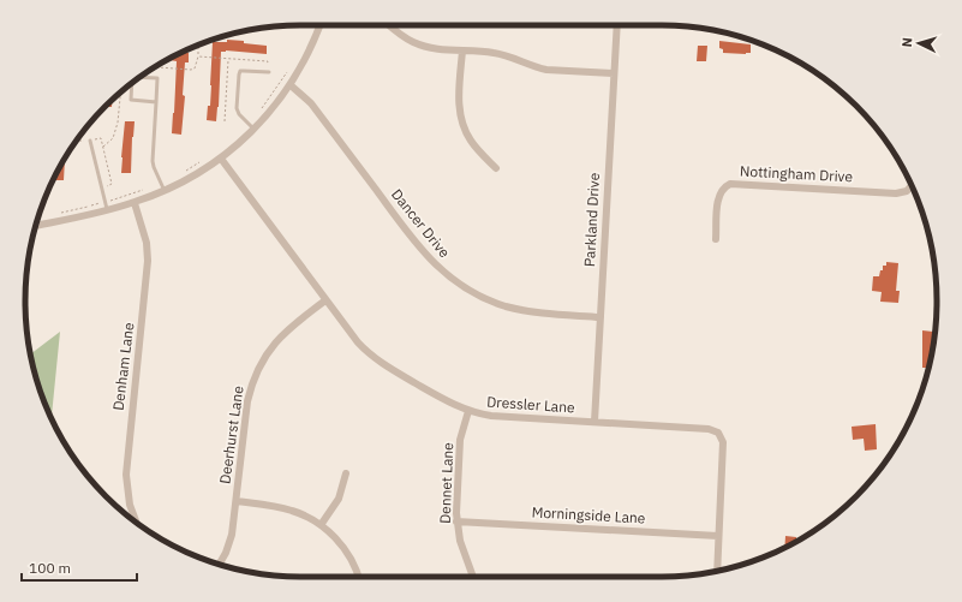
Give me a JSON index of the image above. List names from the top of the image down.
{
  "streets": {
    "street": [
      "Nottingham Drive",
      "Parkland Drive",
      "Dancer Drive",
      "Denham Lane",
      "Dressler Lane",
      "Deerhurst Lane",
      "Dennet Lane",
      "Morningside Lane"
    ]
  },
  "crossings": [
    ["Parkland Drive", "Dancer Drive"],
    ["Parkland Drive", "Dressler Lane"],
    ["Dressler Lane", "Deerhurst Lane"],
    ["Dressler Lane", "Dennet Lane"],
    ["Dressler Lane", "Morningside Lane"],
    ["Dennet Lane", "Morningside Lane"]
  ],
  "scale_bar": "100 m",
  "north": "left"
}
